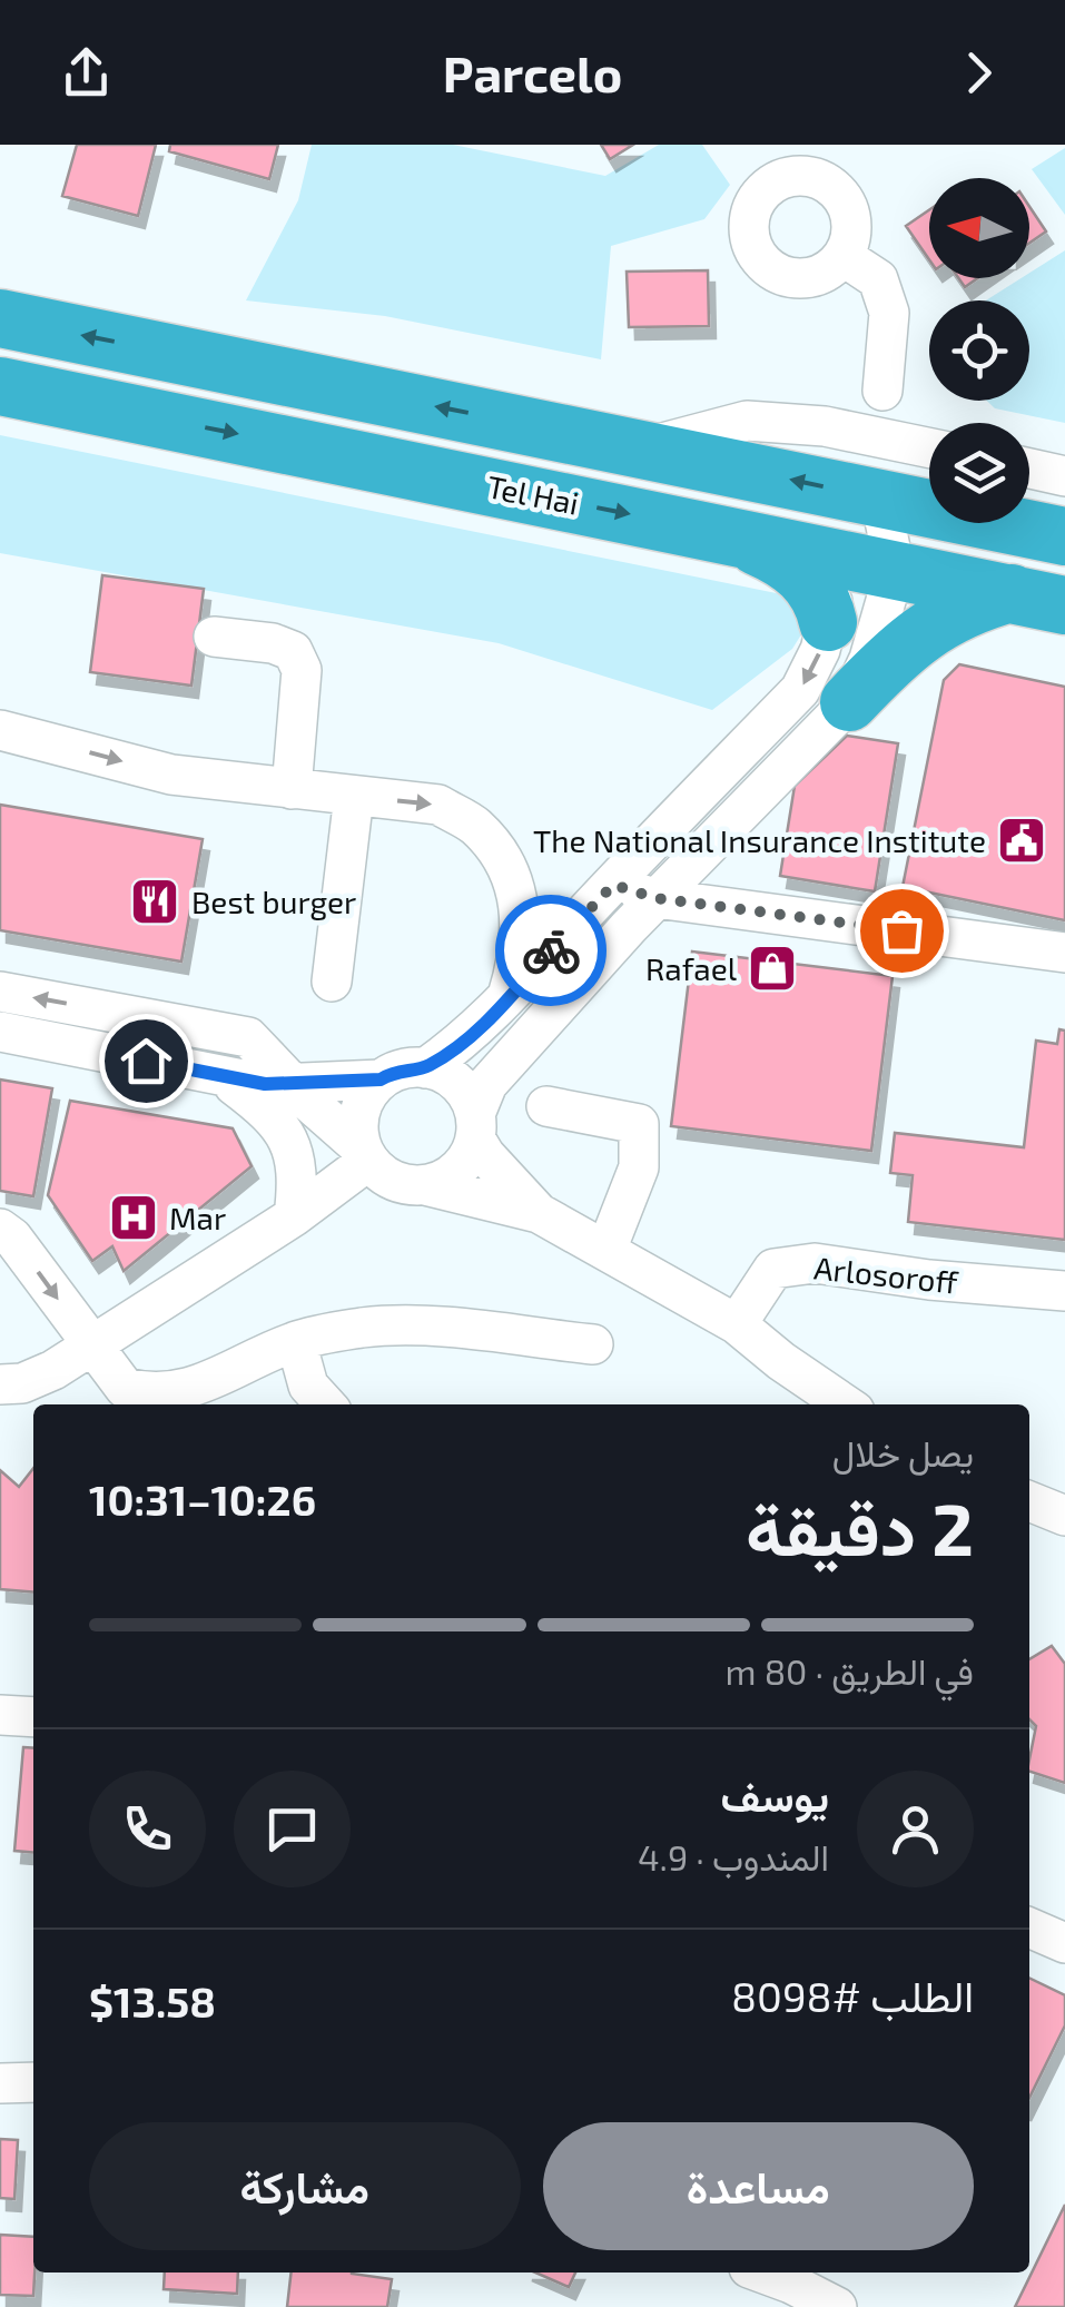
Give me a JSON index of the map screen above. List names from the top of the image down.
{
  "streets": {
    "highway": ["Tel Hai"],
    "street": ["Arlosoroff"]
  },
  "places": {
    "public building": ["The National Insurance Institute"],
    "restaurant": ["Best burger"],
    "shop": ["Rafael"],
    "hospital": ["Mar"]
  },
  "north": "left",
  "page": {
    "header": "Parcelo",
    "heading": ["2 دقيقة", "يصل خلال", "10:26–10:31"],
    "panel": [
      "يوسف",
      "المندوب · 4.9",
      "الطلب #8098",
      "$13.58"
    ],
    "bar": "في الطريق · 80 m",
    "buttons": ["مساعدة", "مشاركة"]
  }
}
